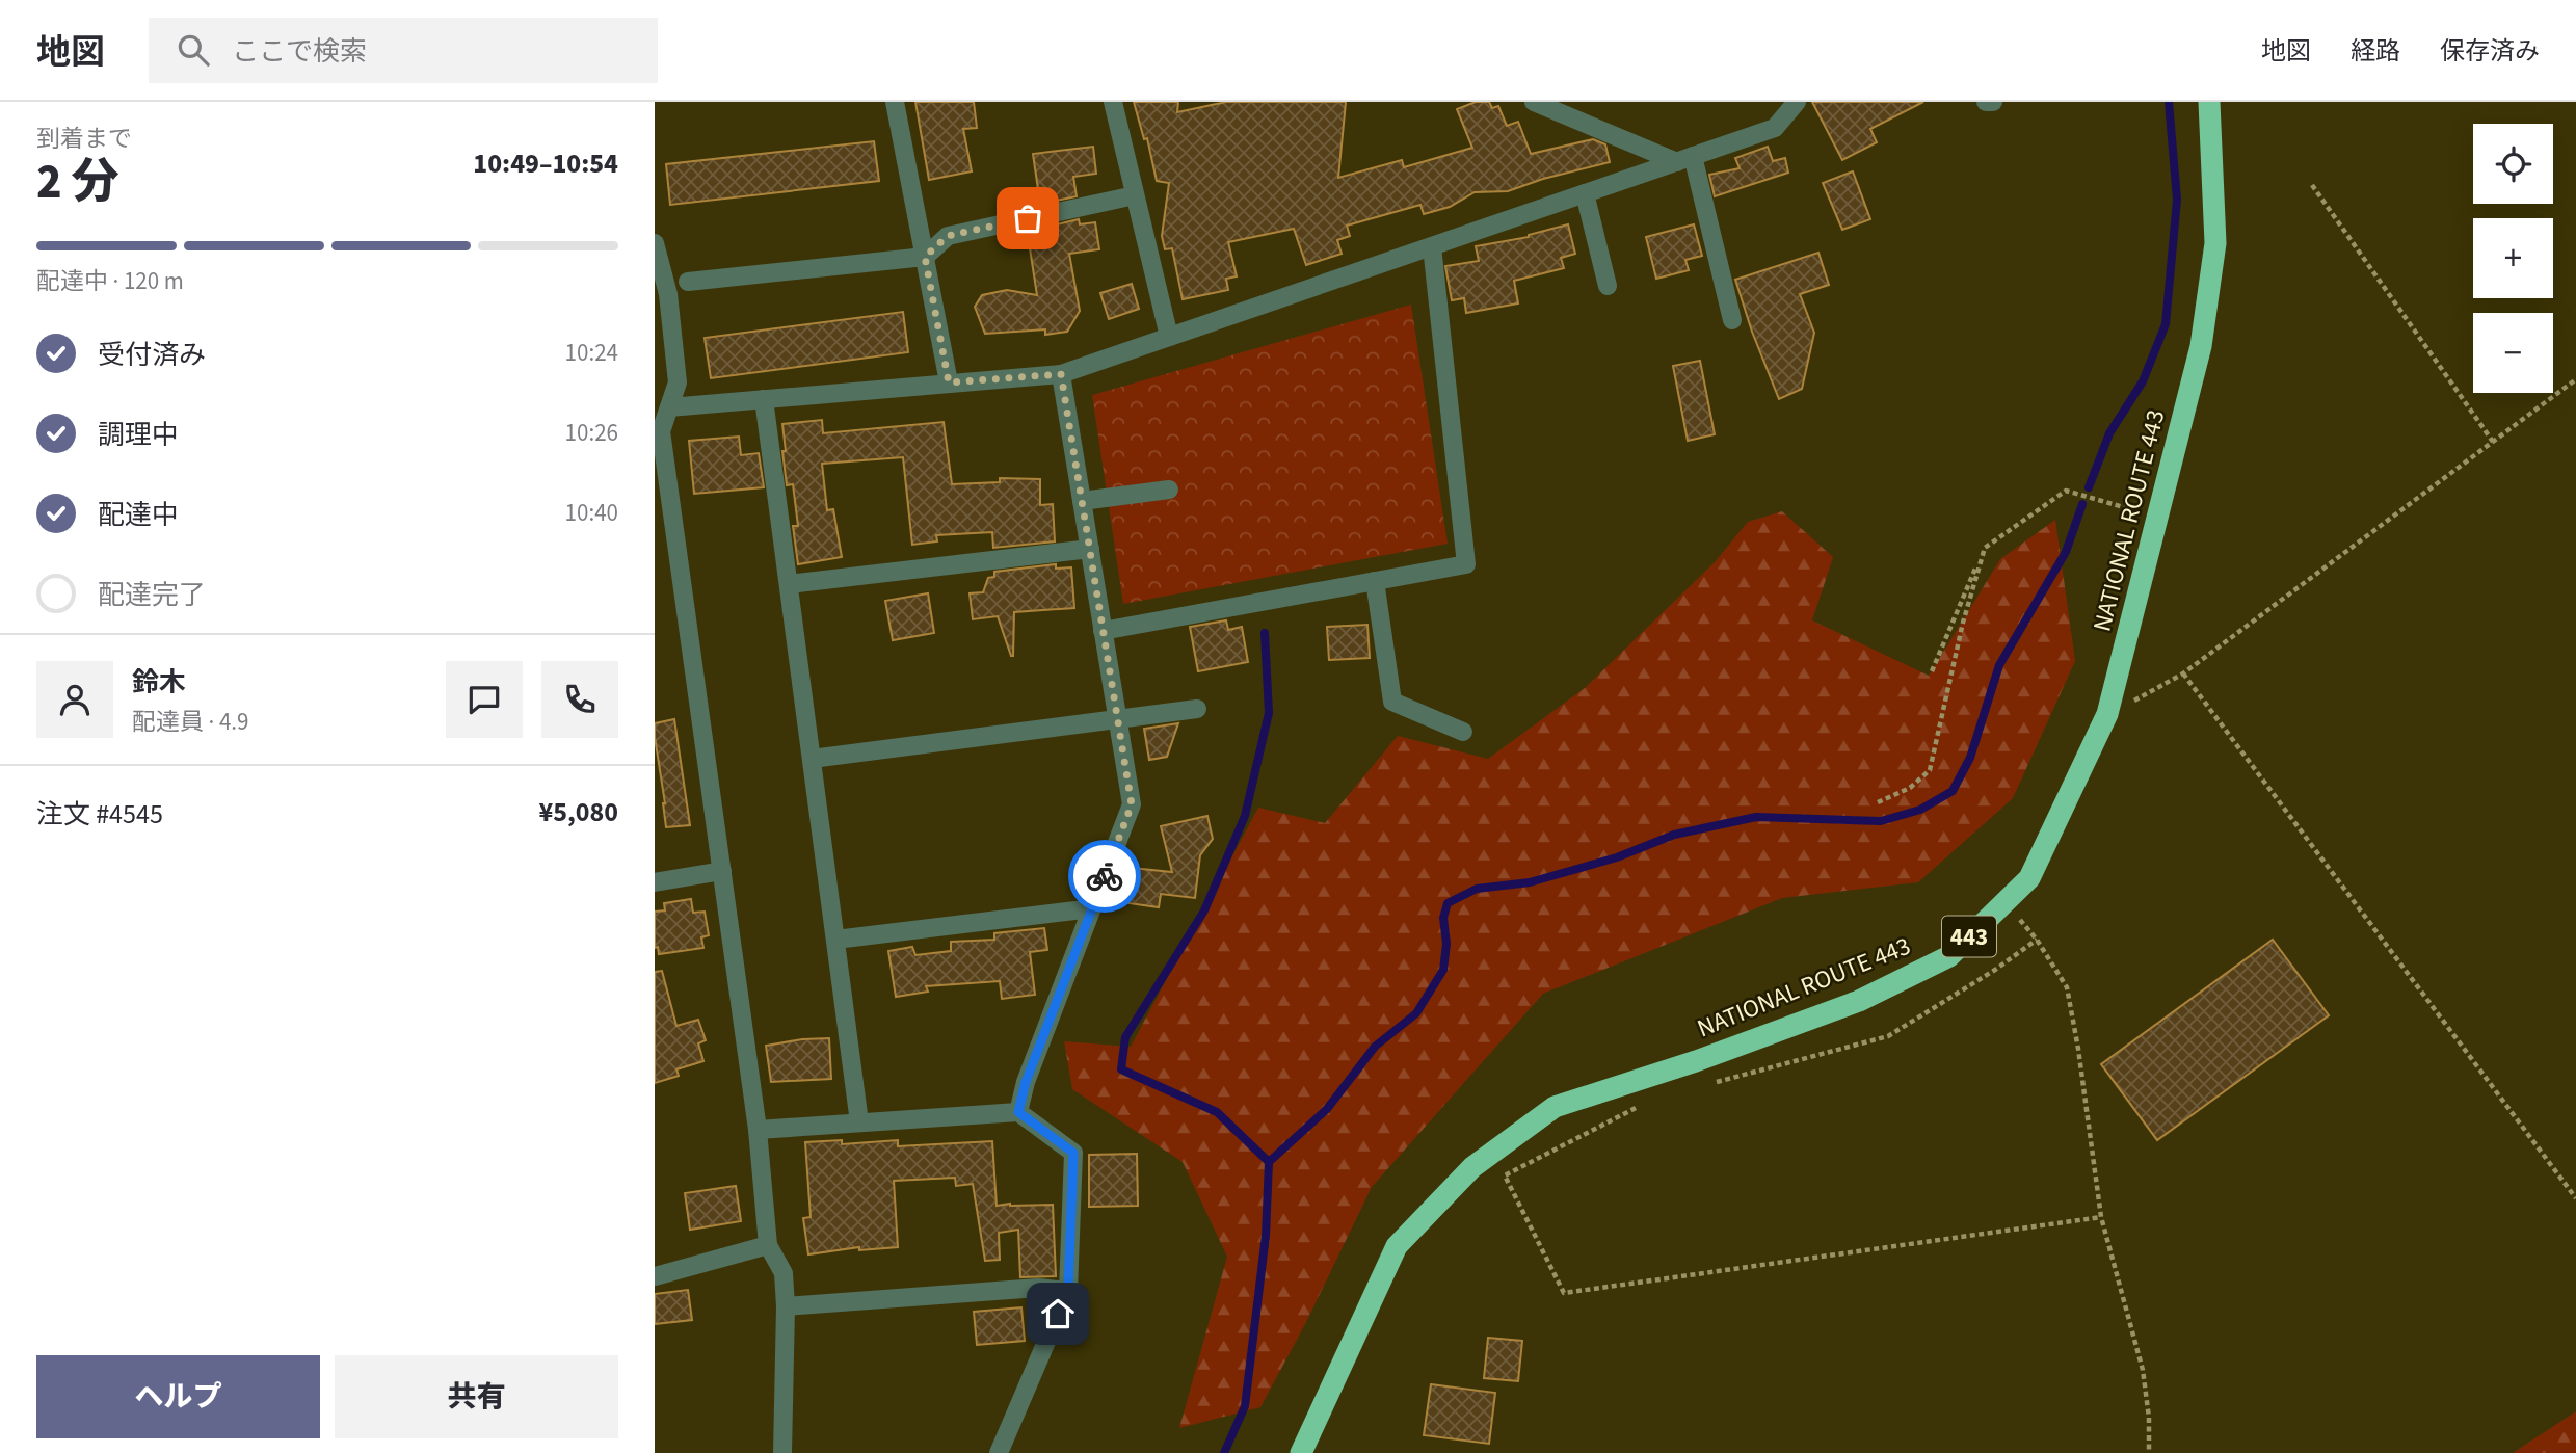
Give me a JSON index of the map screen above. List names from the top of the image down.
{
  "streets": {
    "highway": ["NATIONAL ROUTE 443", "443"]
  },
  "page": {
    "header": "地図",
    "search": "ここで検索",
    "nav": ["地図", "経路", "保存済み"],
    "heading": ["2 分", "到着まで", "10:49–10:54"],
    "panel": [
      "鈴木",
      "配達員 · 4.9",
      "注文 #4545",
      "¥5,080"
    ],
    "map_buttons": ["+", "−"],
    "bar": "配達中 · 120 m",
    "list": [
      ["受付済み", "10:24"],
      ["調理中", "10:26"],
      ["配達中", "10:40"],
      "配達完了"
    ],
    "buttons": ["ヘルプ", "共有"]
  }
}
